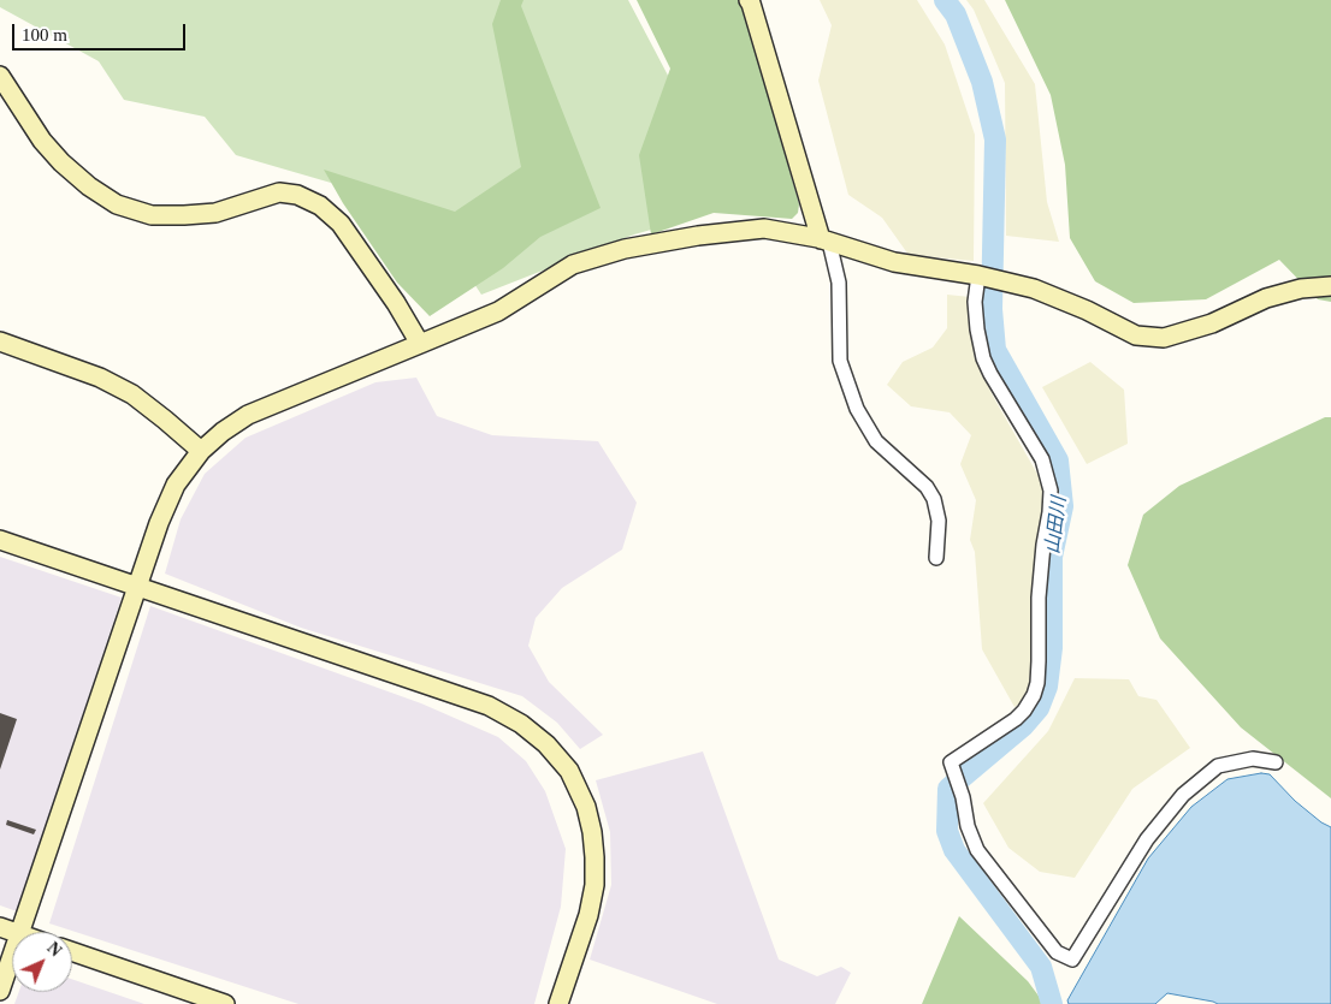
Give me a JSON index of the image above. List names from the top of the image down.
{
  "water": ["山田川"],
  "scale_bar": "100 m",
  "north": "top right"
}
